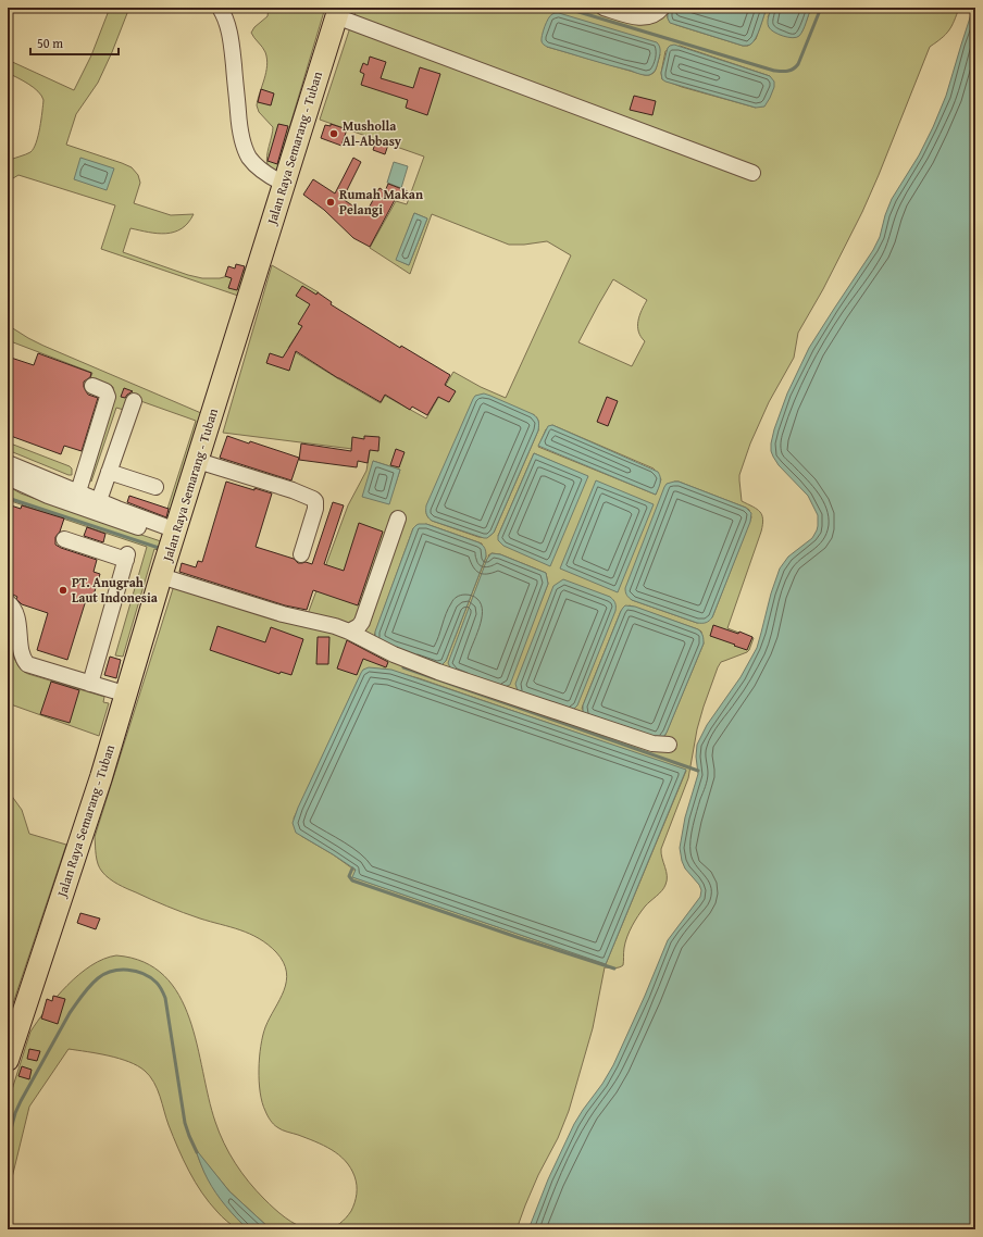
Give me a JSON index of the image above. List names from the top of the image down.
{
  "streets": {
    "highway": ["Jalan Raya Semarang - Tuban"]
  },
  "places": ["Musholla Al-Abbasy", "Rumah Makan Pelangi", "PT. Anugrah Laut Indonesia"],
  "scale_bar": "50 m"
}
